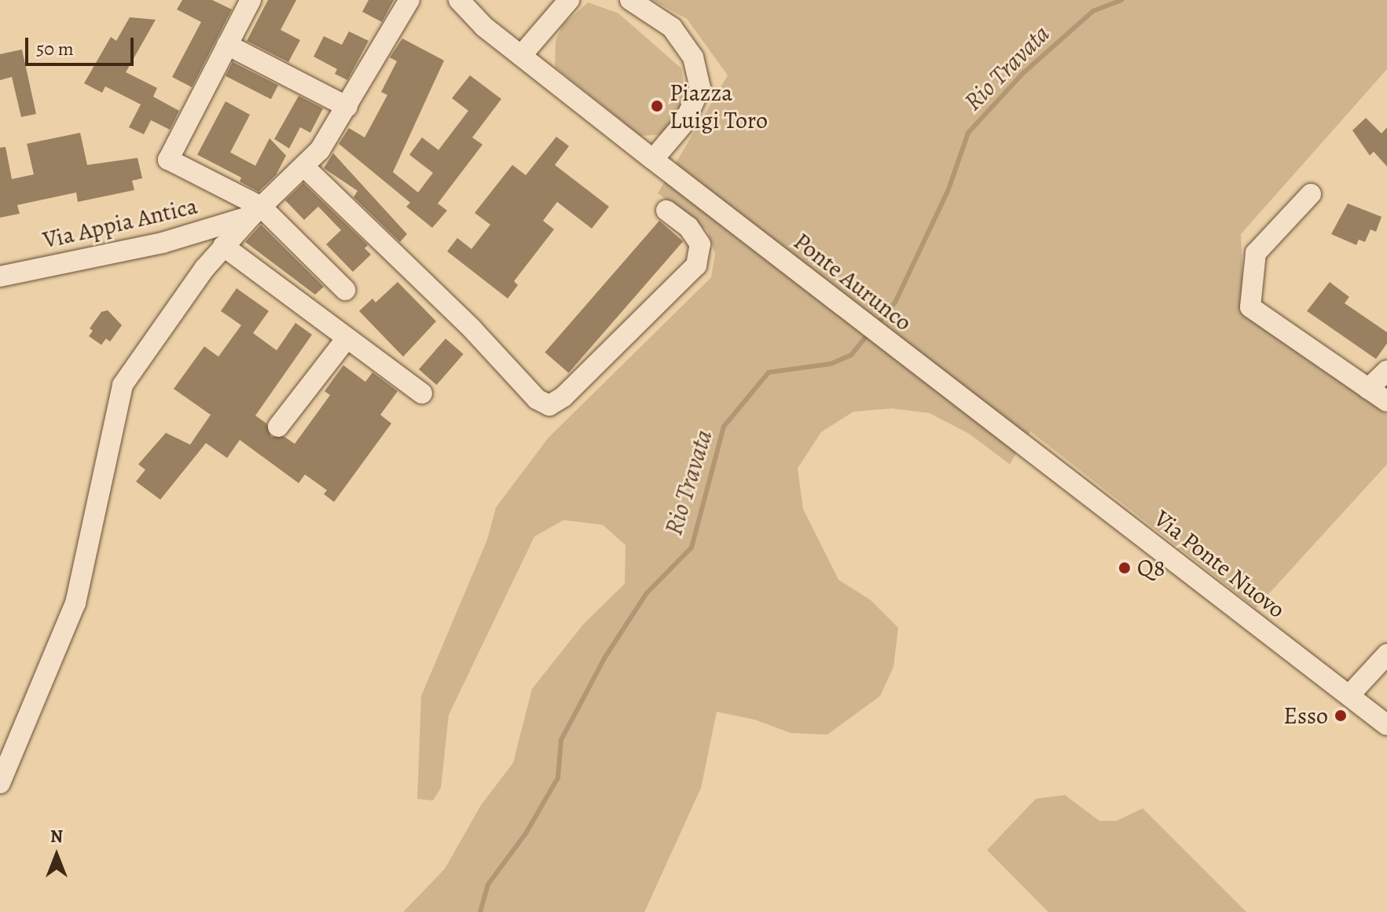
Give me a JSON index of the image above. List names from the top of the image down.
{
  "streets": {
    "street": ["Via Appia Antica", "Ponte Aurunco", "Via Ponte Nuovo"]
  },
  "crossings": [
    ["Ponte Aurunco", "Via Ponte Nuovo"]
  ],
  "water": ["Rio Travata"],
  "places": ["Piazza Luigi Toro", "Q8", "Esso"],
  "scale_bar": "50 m",
  "north": "top"
}
